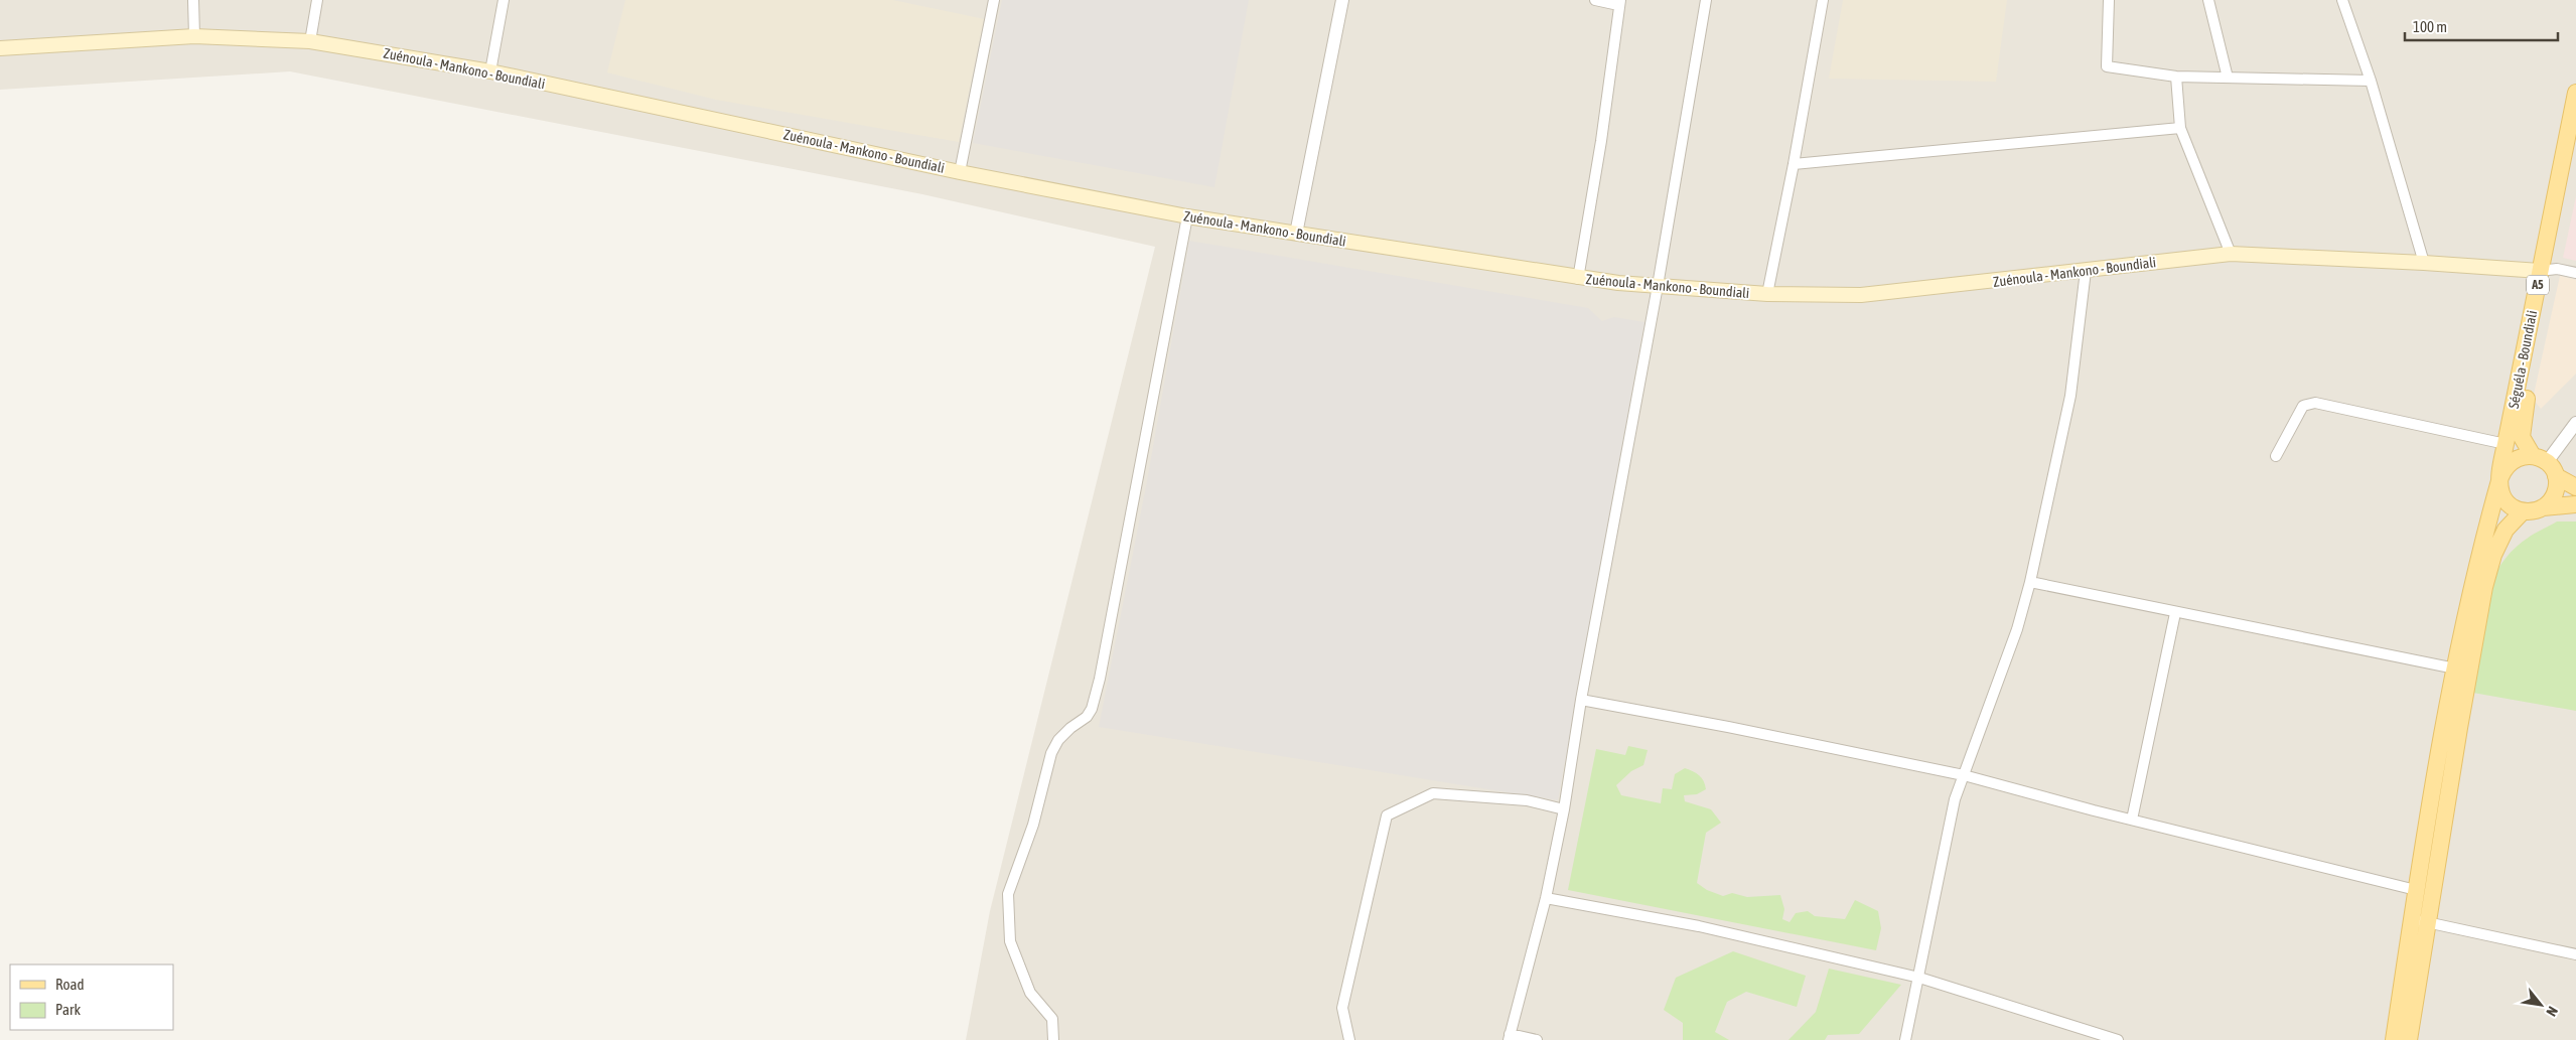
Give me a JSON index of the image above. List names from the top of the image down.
{
  "streets": {
    "main road": ["Zuénoula - Mankono - Boundiali", "A5", "Séguéla - Boundiali"]
  },
  "crossings": [
    ["Zuénoula - Mankono - Boundiali", "Séguéla - Boundiali"]
  ],
  "legend": ["Road", "Park"],
  "scale_bar": "100 m",
  "north": "bottom right"
}
